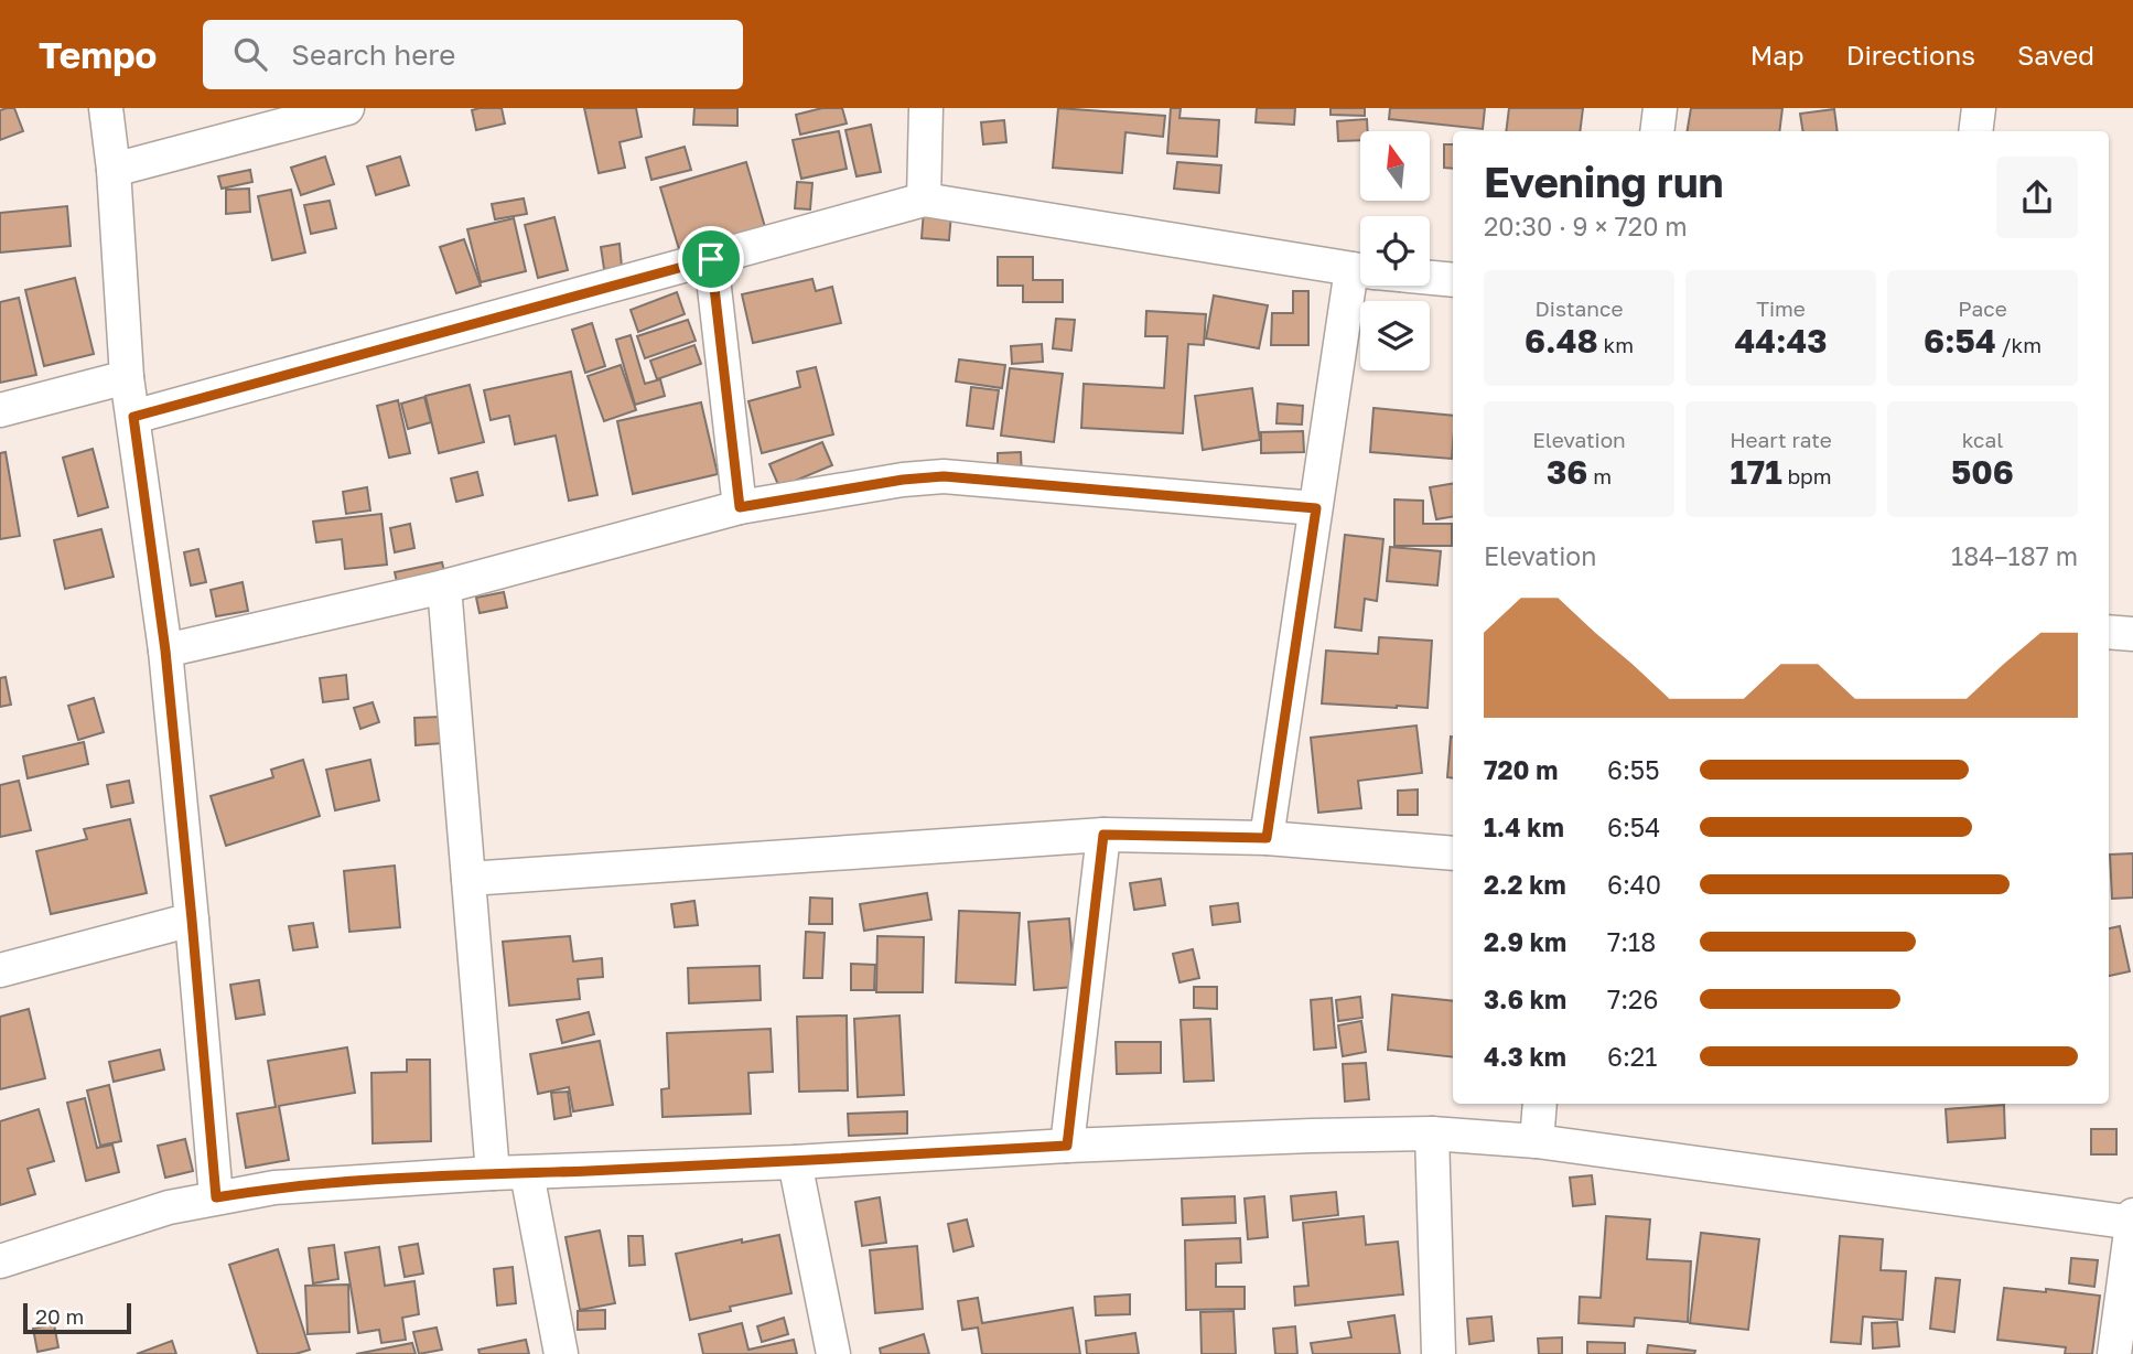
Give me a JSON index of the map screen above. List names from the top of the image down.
{
  "scale_bar": "20 m",
  "north": "top",
  "page": {
    "header": "Tempo",
    "search": "Search here",
    "nav": ["Map", "Directions", "Saved"],
    "heading": ["Evening run", "20:30 · 9 × 720 m"],
    "stats": [
      ["Distance", "6.48 km"],
      ["Time", "44:43"],
      ["Pace", "6:54 /km"],
      ["Elevation", "36 m"],
      ["Heart rate", "171 bpm"],
      ["kcal", "506"]
    ],
    "chart": ["Elevation", "184–187 m"],
    "list": [
      {
        "name": "720 m",
        "note": "6:55"
      },
      {
        "name": "1.4 km",
        "note": "6:54"
      },
      {
        "name": "2.2 km",
        "note": "6:40"
      },
      {
        "name": "2.9 km",
        "note": "7:18"
      },
      {
        "name": "3.6 km",
        "note": "7:26"
      },
      {
        "name": "4.3 km",
        "note": "6:21"
      }
    ],
    "scale": "20 m"
  }
}
